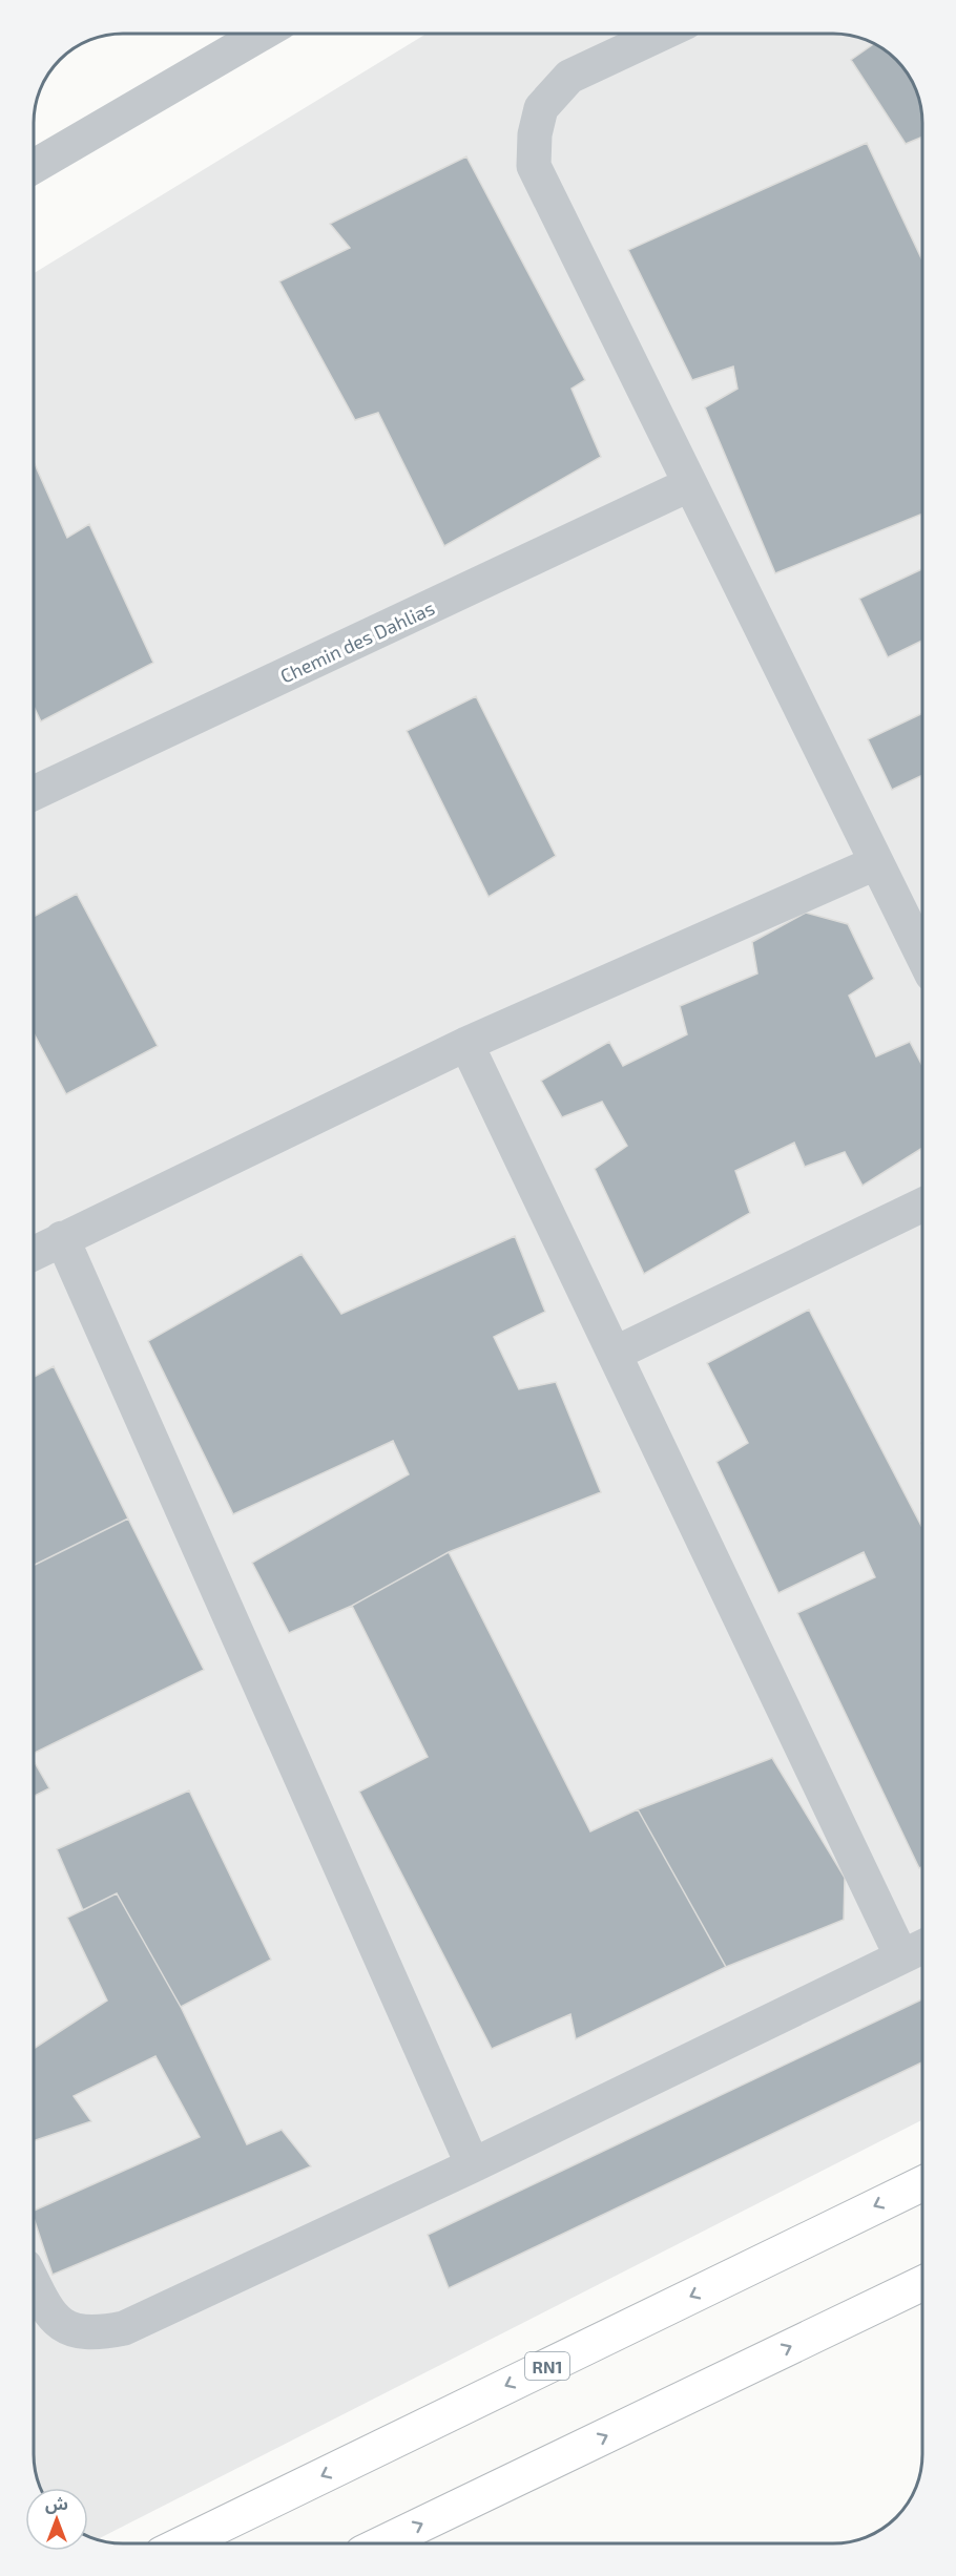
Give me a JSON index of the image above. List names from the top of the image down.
{
  "streets": {
    "highway": ["RN1"],
    "street": ["Chemin des Dahlias"]
  },
  "north": "top"
}
